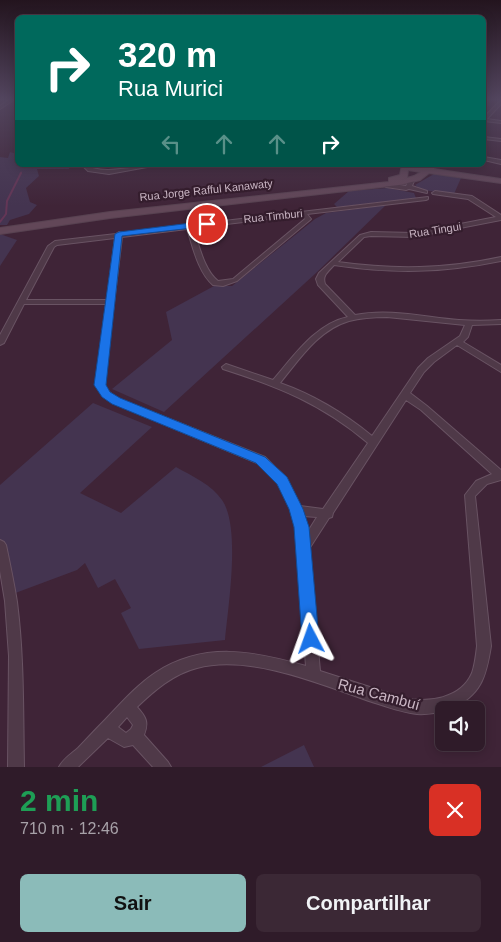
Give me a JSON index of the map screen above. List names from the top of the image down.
{
  "streets": {
    "main road": ["Rua Jorge Rafful Kanawaty"],
    "street": ["Rua Timburi", "Rua Tingui", "Rua Cambuí"]
  },
  "crossings": [
    ["Rua Jorge Rafful Kanawaty", "Rua Timburi"]
  ],
  "page": {
    "turn": ["320 m", "Rua Murici"],
    "heading": ["2 min", "710 m · 12:46"],
    "buttons": ["Sair", "Compartilhar"]
  }
}
